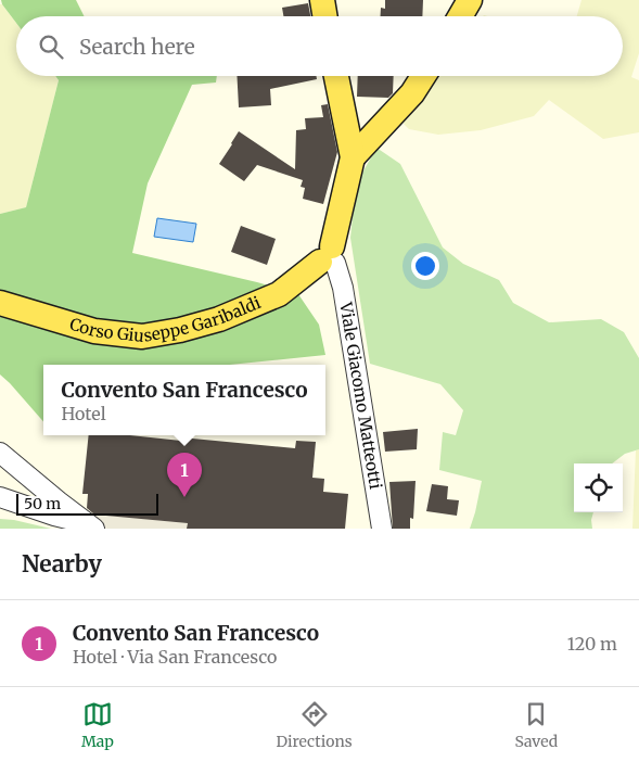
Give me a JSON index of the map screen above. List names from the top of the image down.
{
  "streets": {
    "main road": ["Corso Giuseppe Garibaldi"],
    "street": ["Viale Giacomo Matteotti"]
  },
  "crossings": [
    ["Corso Giuseppe Garibaldi", "Viale Giacomo Matteotti"]
  ],
  "scale_bar": "50 m",
  "page": {
    "search": "Search here",
    "popup": ["Convento San Francesco", "Hotel"],
    "pins": "1",
    "scale": "50 m",
    "heading": "Nearby",
    "list": [
      {
        "mark": "1",
        "name": "Convento San Francesco",
        "note": "Hotel · Via San Francesco",
        "value": "120 m"
      }
    ],
    "nav": ["Map", "Directions", "Saved"]
  }
}
